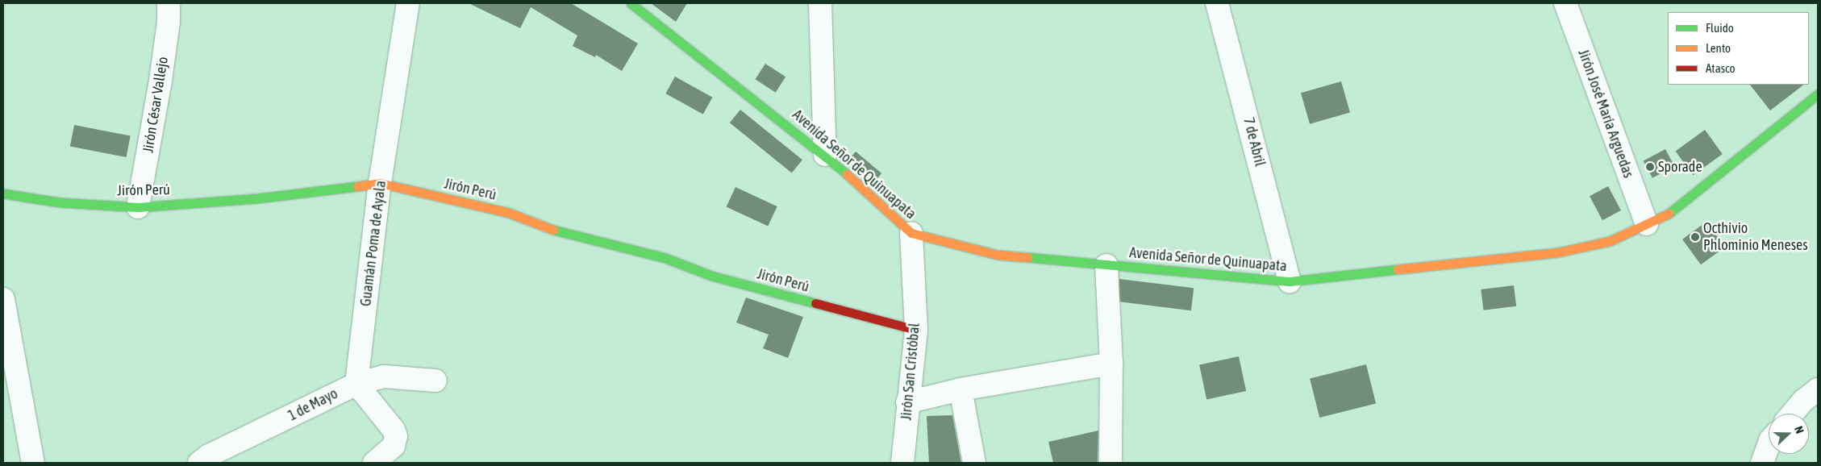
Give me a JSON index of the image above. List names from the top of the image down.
{
  "streets": {
    "street": [
      "Jirón César Vallejo",
      "Jirón José María Arguedas",
      "7 de Abril",
      "Avenida Señor de Quinuapata",
      "Jirón Perú",
      "Guamán Poma de Ayala",
      "Jirón San Cristóbal",
      "1 de Mayo"
    ]
  },
  "crossings": [
    ["Jirón César Vallejo", "Jirón Perú"],
    ["Jirón José María Arguedas", "Avenida Señor de Quinuapata"],
    ["7 de Abril", "Avenida Señor de Quinuapata"],
    ["Avenida Señor de Quinuapata", "Jirón San Cristóbal"],
    ["Jirón Perú", "Guamán Poma de Ayala"],
    ["Jirón Perú", "Jirón San Cristóbal"],
    ["Guamán Poma de Ayala", "1 de Mayo"]
  ],
  "places": ["Sporade", "Octhivio Phlominio Meneses"],
  "legend": ["Fluido", "Lento", "Atasco"],
  "north": "right"
}
